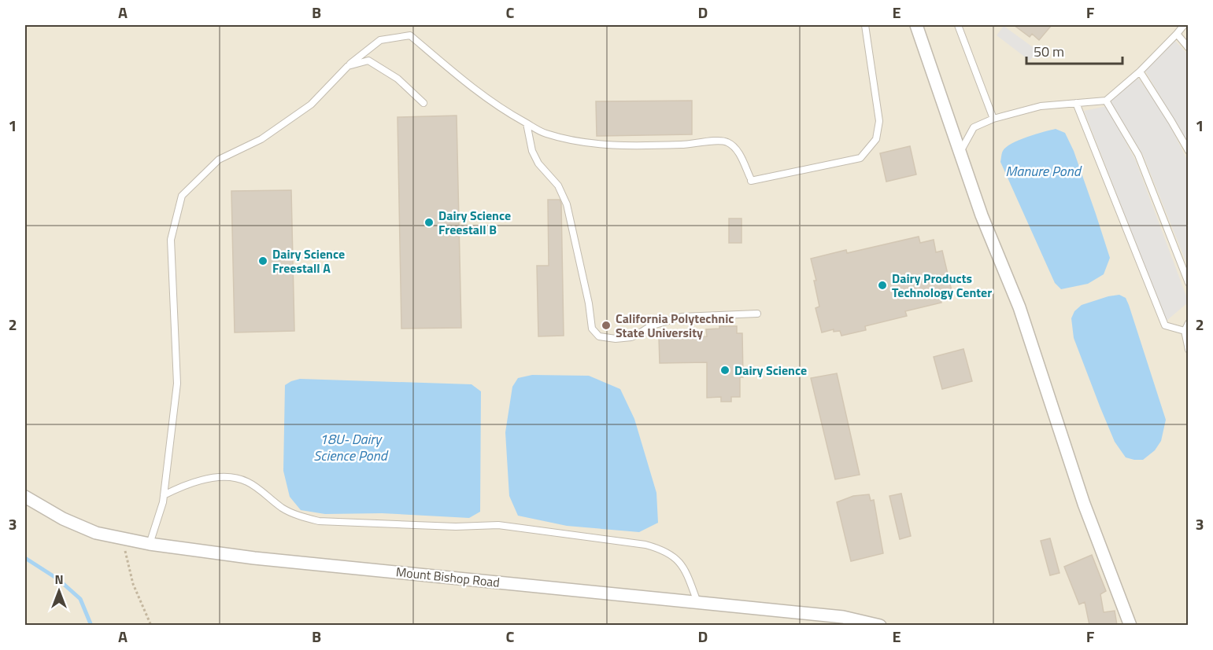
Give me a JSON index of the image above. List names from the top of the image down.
{
  "streets": {
    "street": ["Mount Bishop Road"]
  },
  "water": ["Manure Pond", "18U- Dairy Science Pond"],
  "places": [
    "Dairy Science Freestall B",
    "Dairy Science Freestall A",
    "Dairy Products Technology Center",
    "California Polytechnic State University",
    "Dairy Science"
  ],
  "scale_bar": "50 m",
  "north": "top",
  "grid": {
    "columns": [
      "A",
      "B",
      "C",
      "D",
      "E",
      "F"
    ],
    "rows": ["1", "2", "3"]
  }
}
